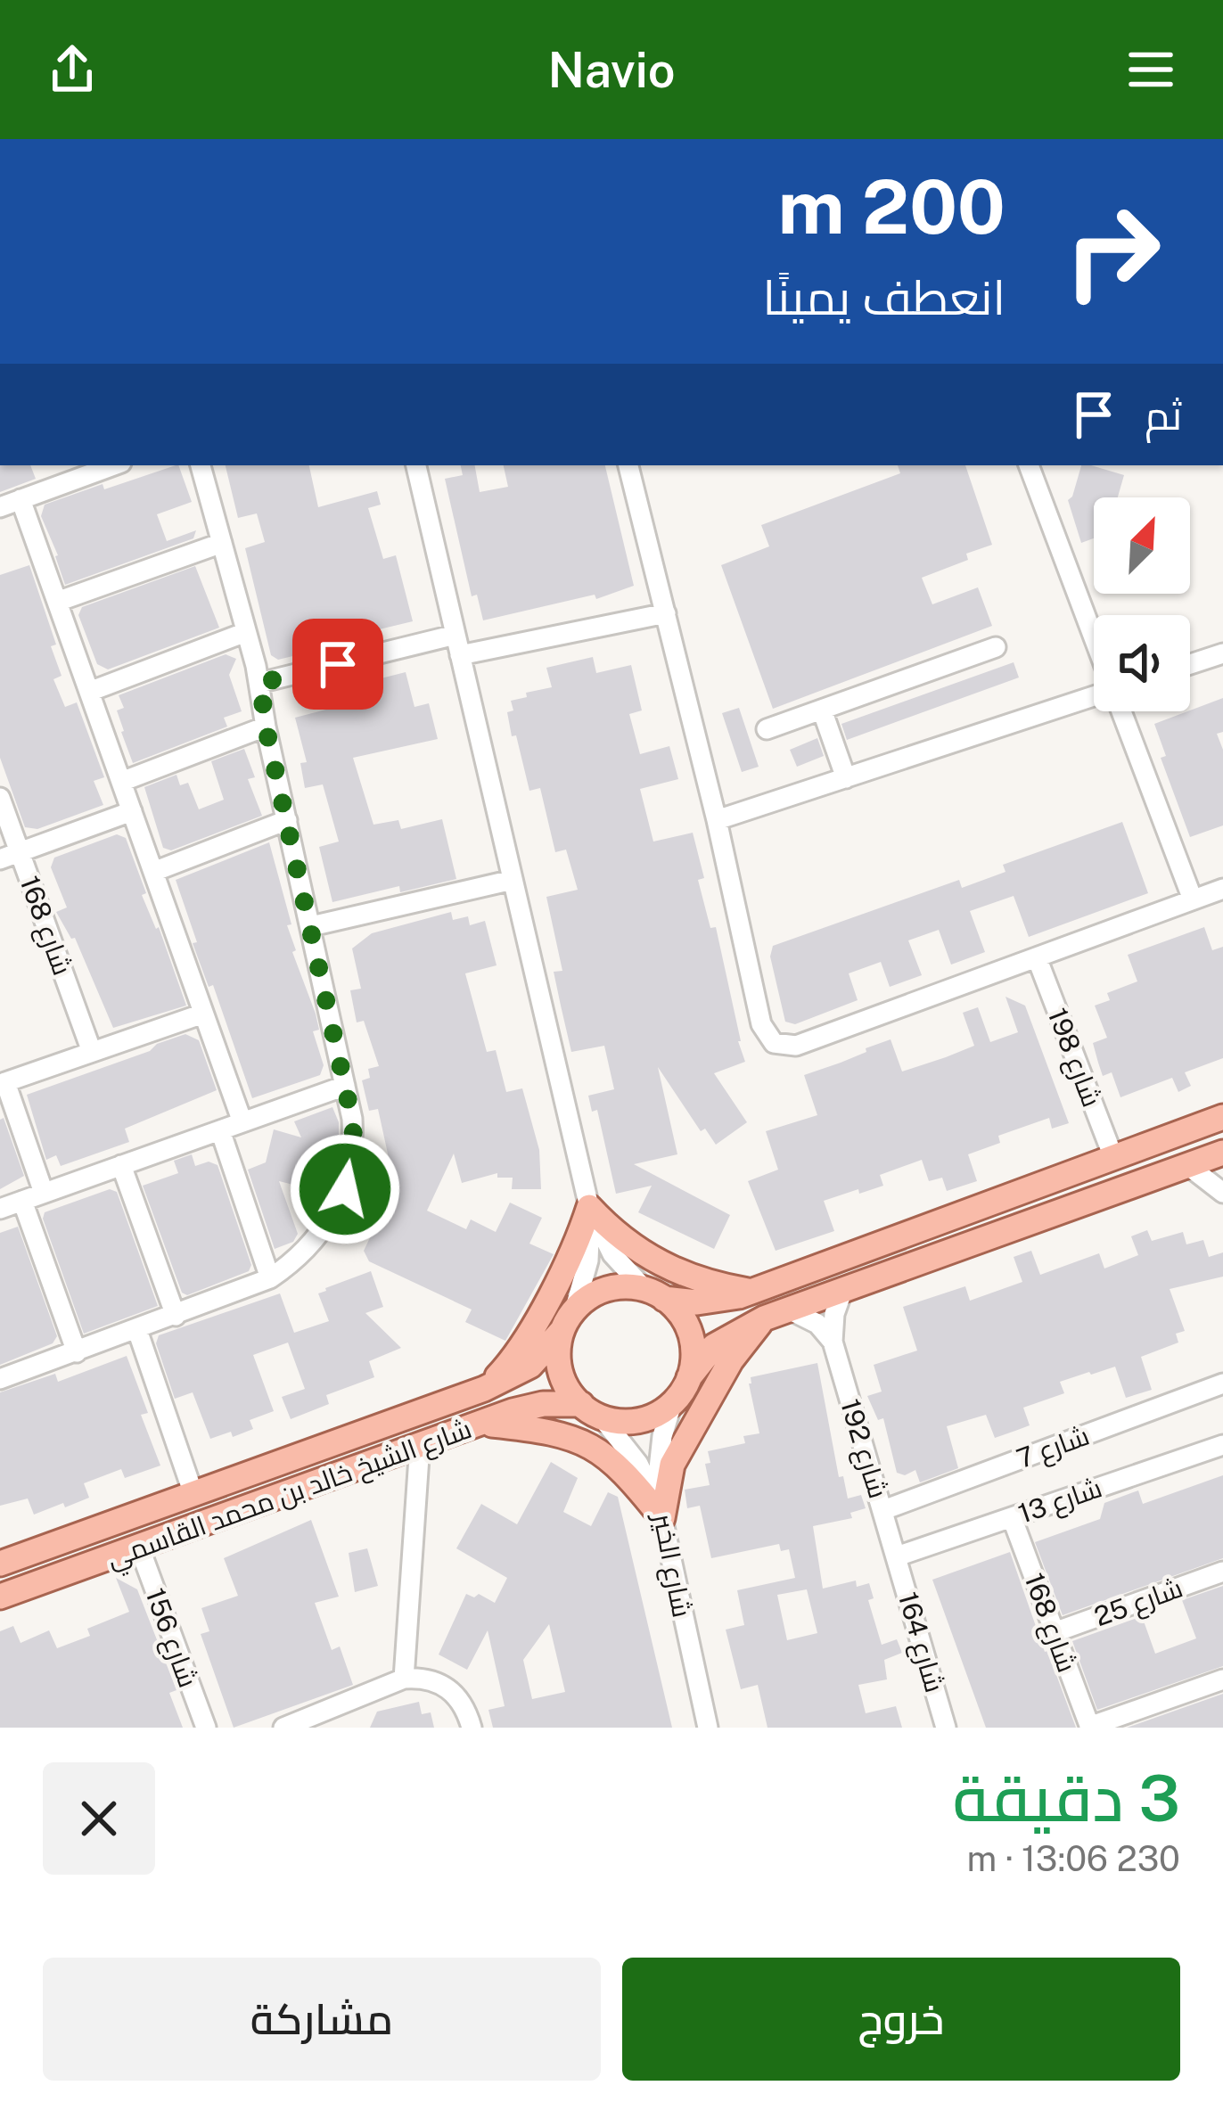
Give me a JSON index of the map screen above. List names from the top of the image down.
{
  "streets": {
    "main road": ["شارع الشيخ خالد بن محمد القاسمي"],
    "street": [
      "شارع 168",
      "شارع 198",
      "شارع 7",
      "شارع 192",
      "شارع 13",
      "شارع الخير",
      "شارع 25",
      "شارع 156",
      "شارع 164"
    ]
  },
  "crossings": [
    ["شارع 168", "شارع 13"],
    ["شارع 168", "شارع 25"],
    ["شارع 7", "شارع 192"],
    ["شارع 192", "شارع 13"],
    ["شارع 192", "شارع 164"],
    ["شارع الشيخ خالد بن محمد القاسمي", "شارع الخير"],
    ["شارع الشيخ خالد بن محمد القاسمي", "شارع 156"],
    ["شارع 13", "شارع 164"]
  ],
  "north": "top right",
  "page": {
    "header": "Navio",
    "turn": ["200 m", "انعطف يمينًا"],
    "then": "ثم",
    "heading": ["3 دقيقة", "230 m · 13:06"],
    "buttons": ["خروج", "مشاركة"]
  }
}
